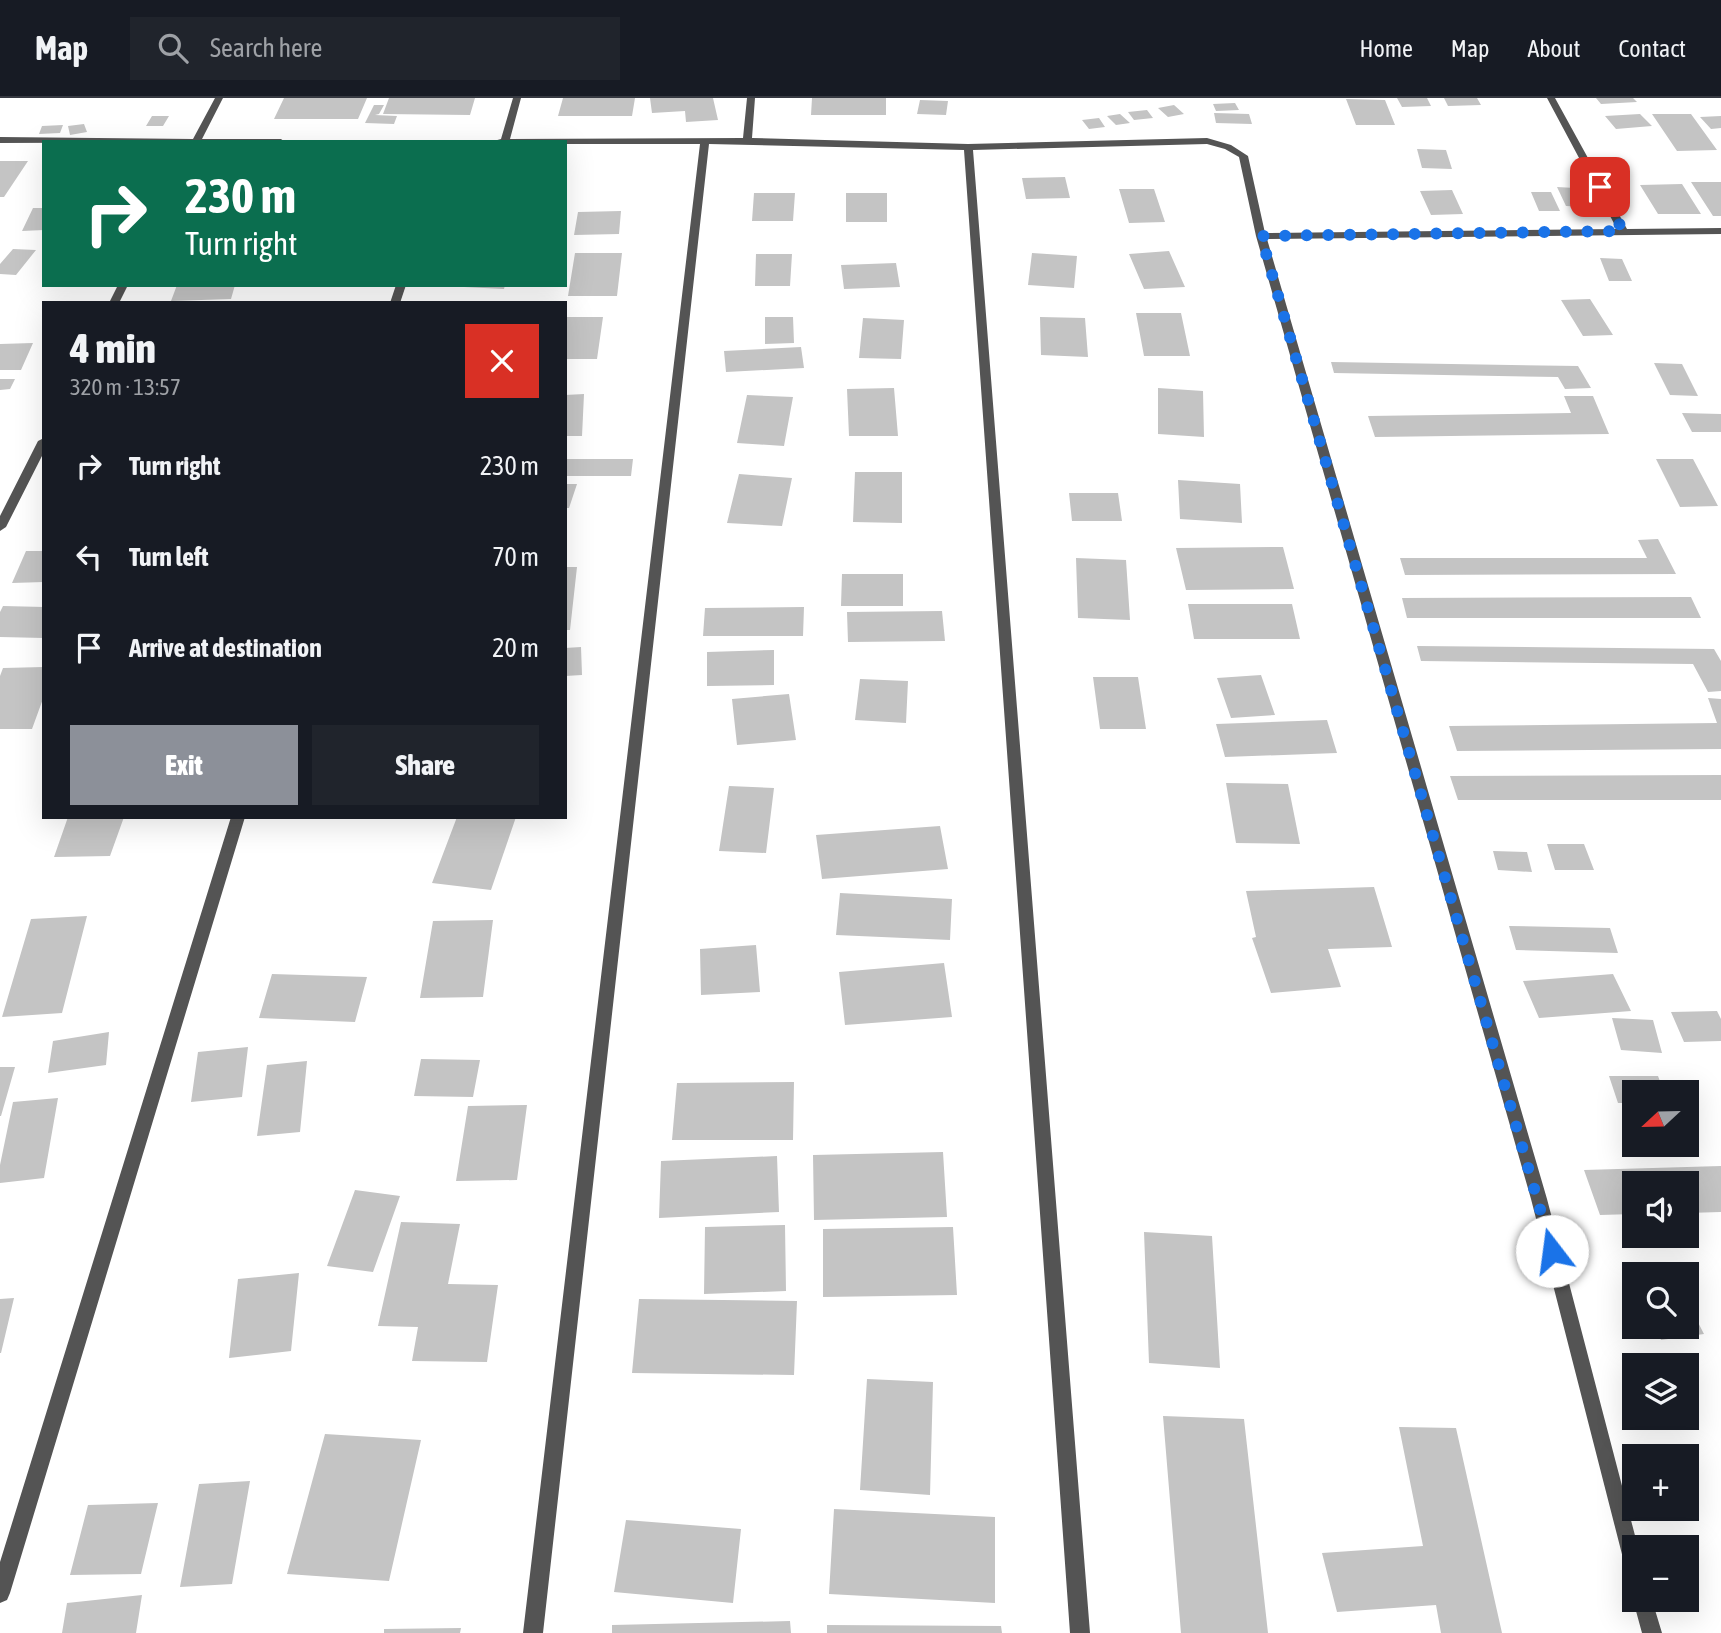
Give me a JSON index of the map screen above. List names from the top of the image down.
{
  "north": "left",
  "page": {
    "header": "Map",
    "search": "Search here",
    "nav": [
      "Home",
      "Map",
      "About",
      "Contact"
    ],
    "turn": ["230 m", "Turn right"],
    "heading": ["4 min", "320 m · 13:57"],
    "list": [
      {
        "name": "Turn right",
        "value": "230 m"
      },
      {
        "name": "Turn left",
        "value": "70 m"
      },
      {
        "name": "Arrive at destination",
        "value": "20 m"
      }
    ],
    "buttons": ["Exit", "Share"],
    "map_buttons": ["+", "−"]
  }
}
